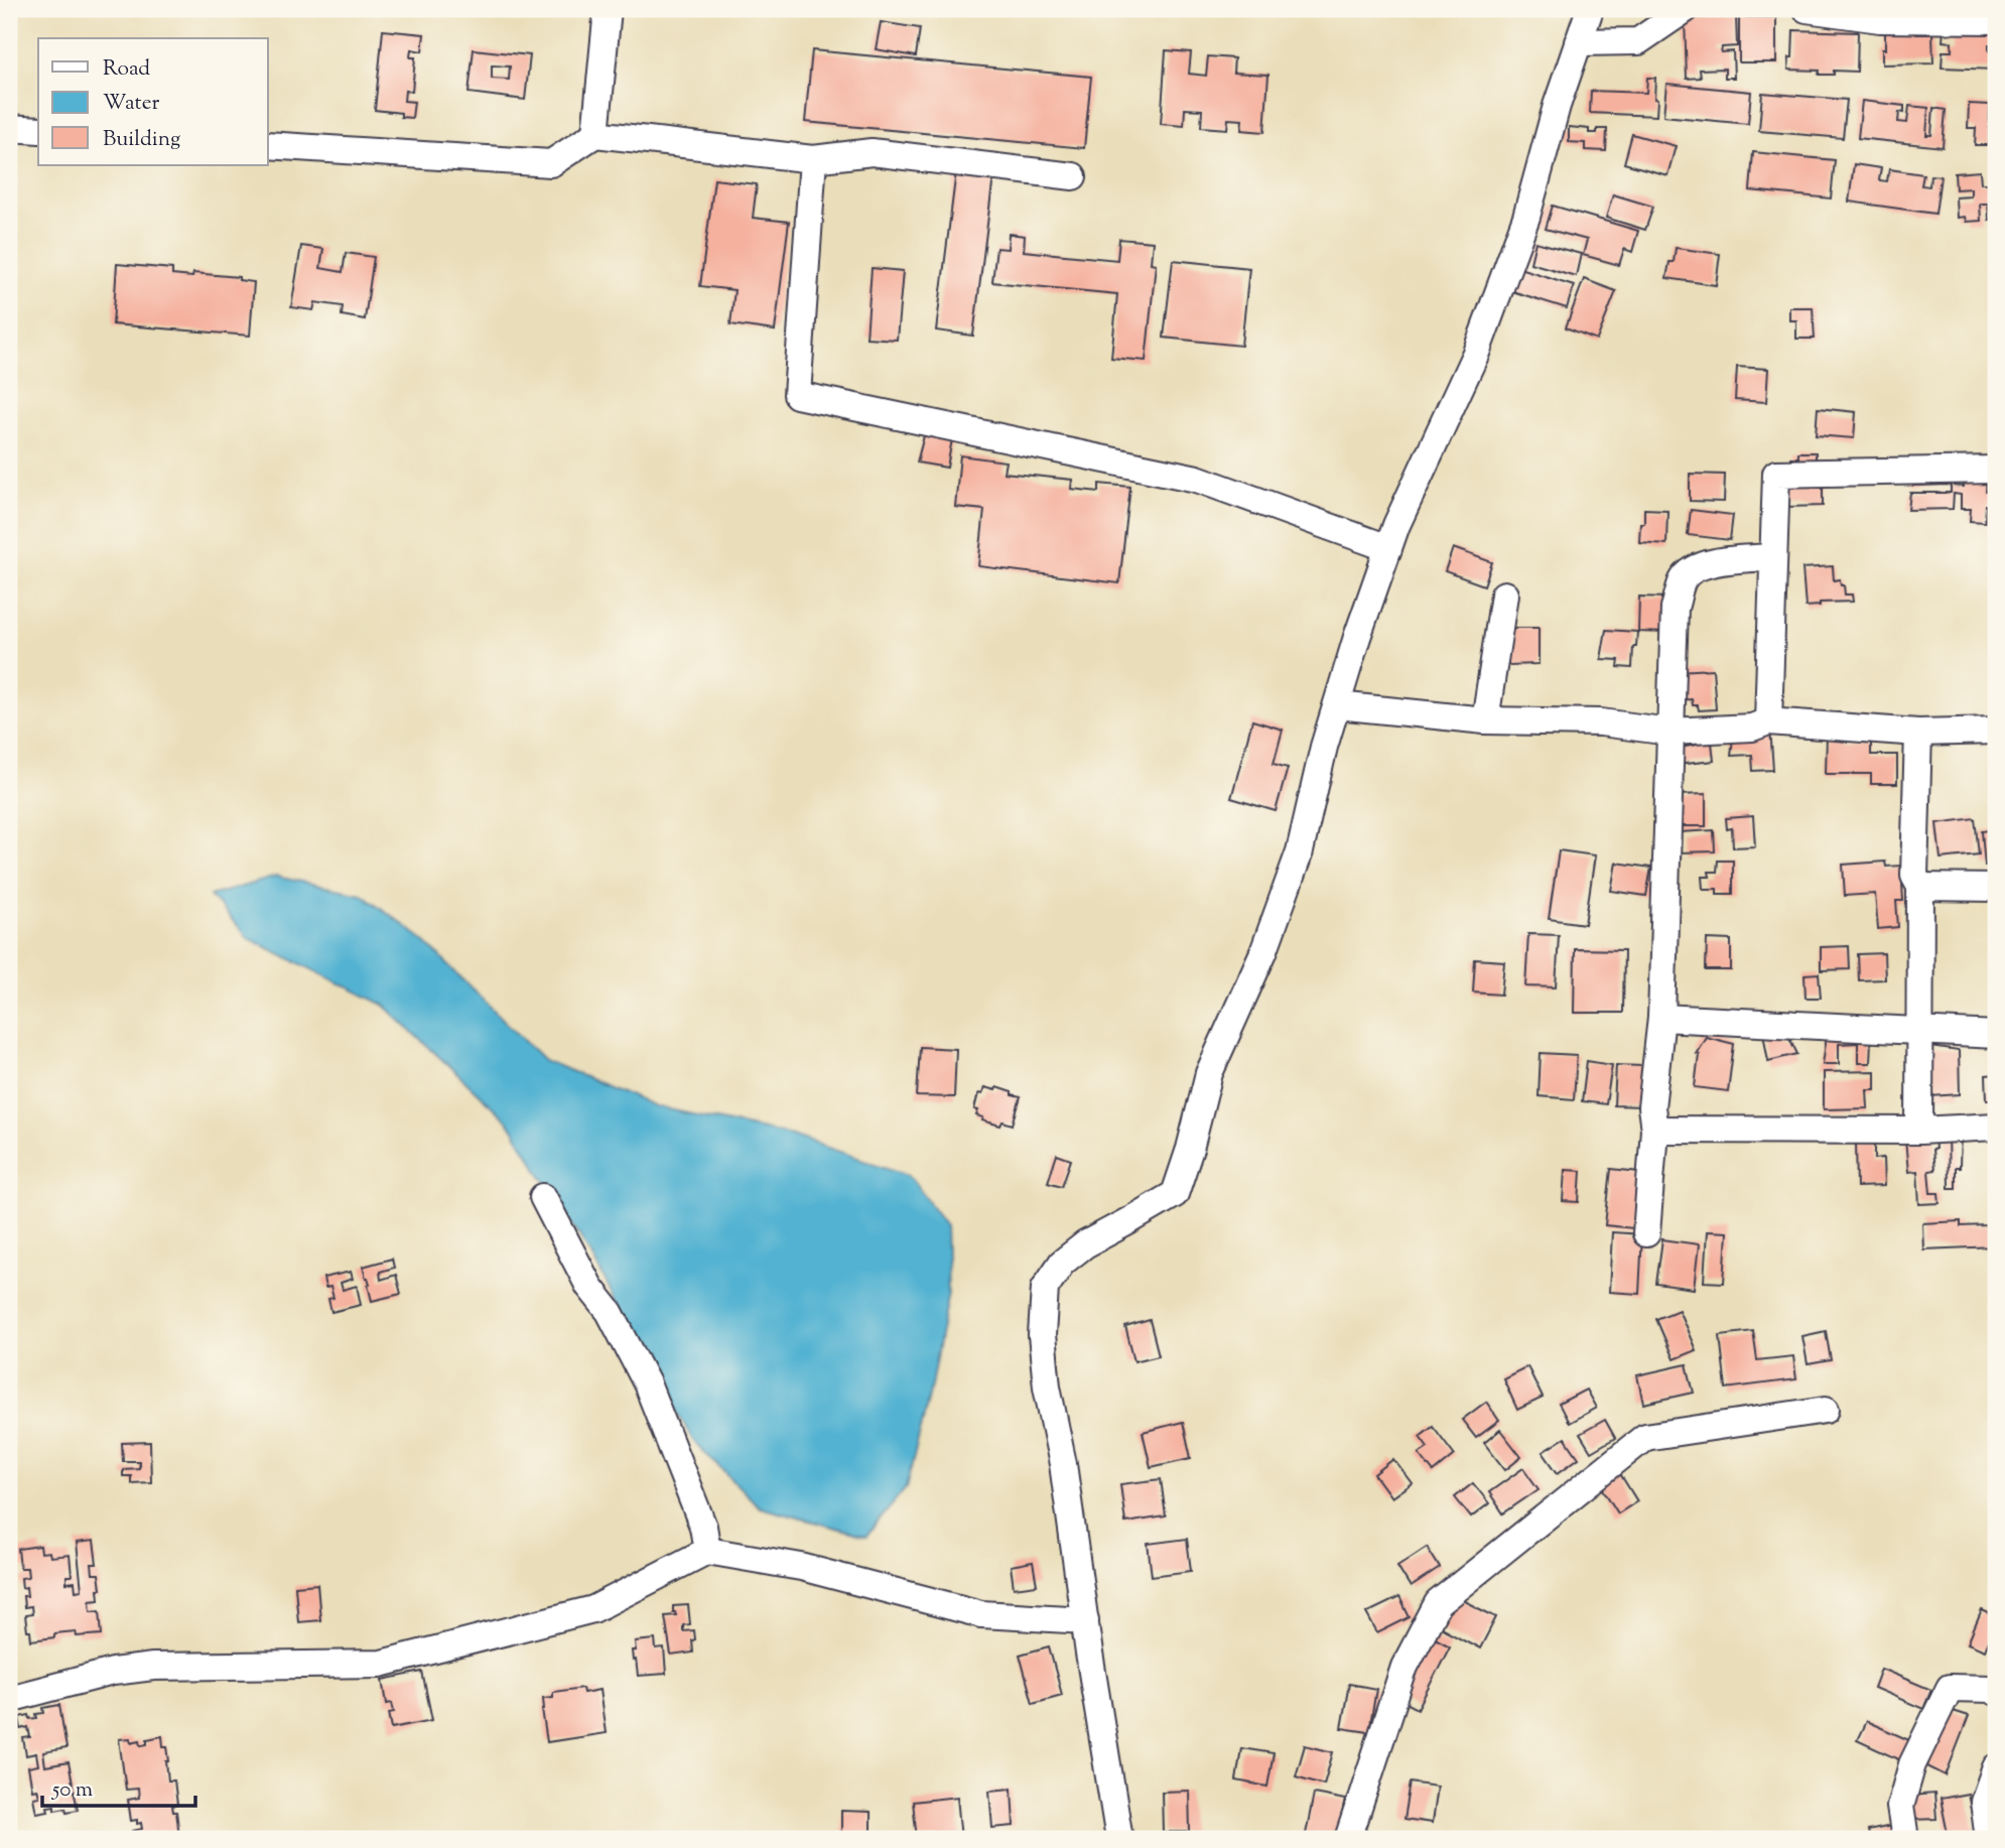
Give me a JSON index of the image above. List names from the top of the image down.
{
  "legend": ["Road", "Water", "Building"],
  "scale_bar": "50 m"
}
